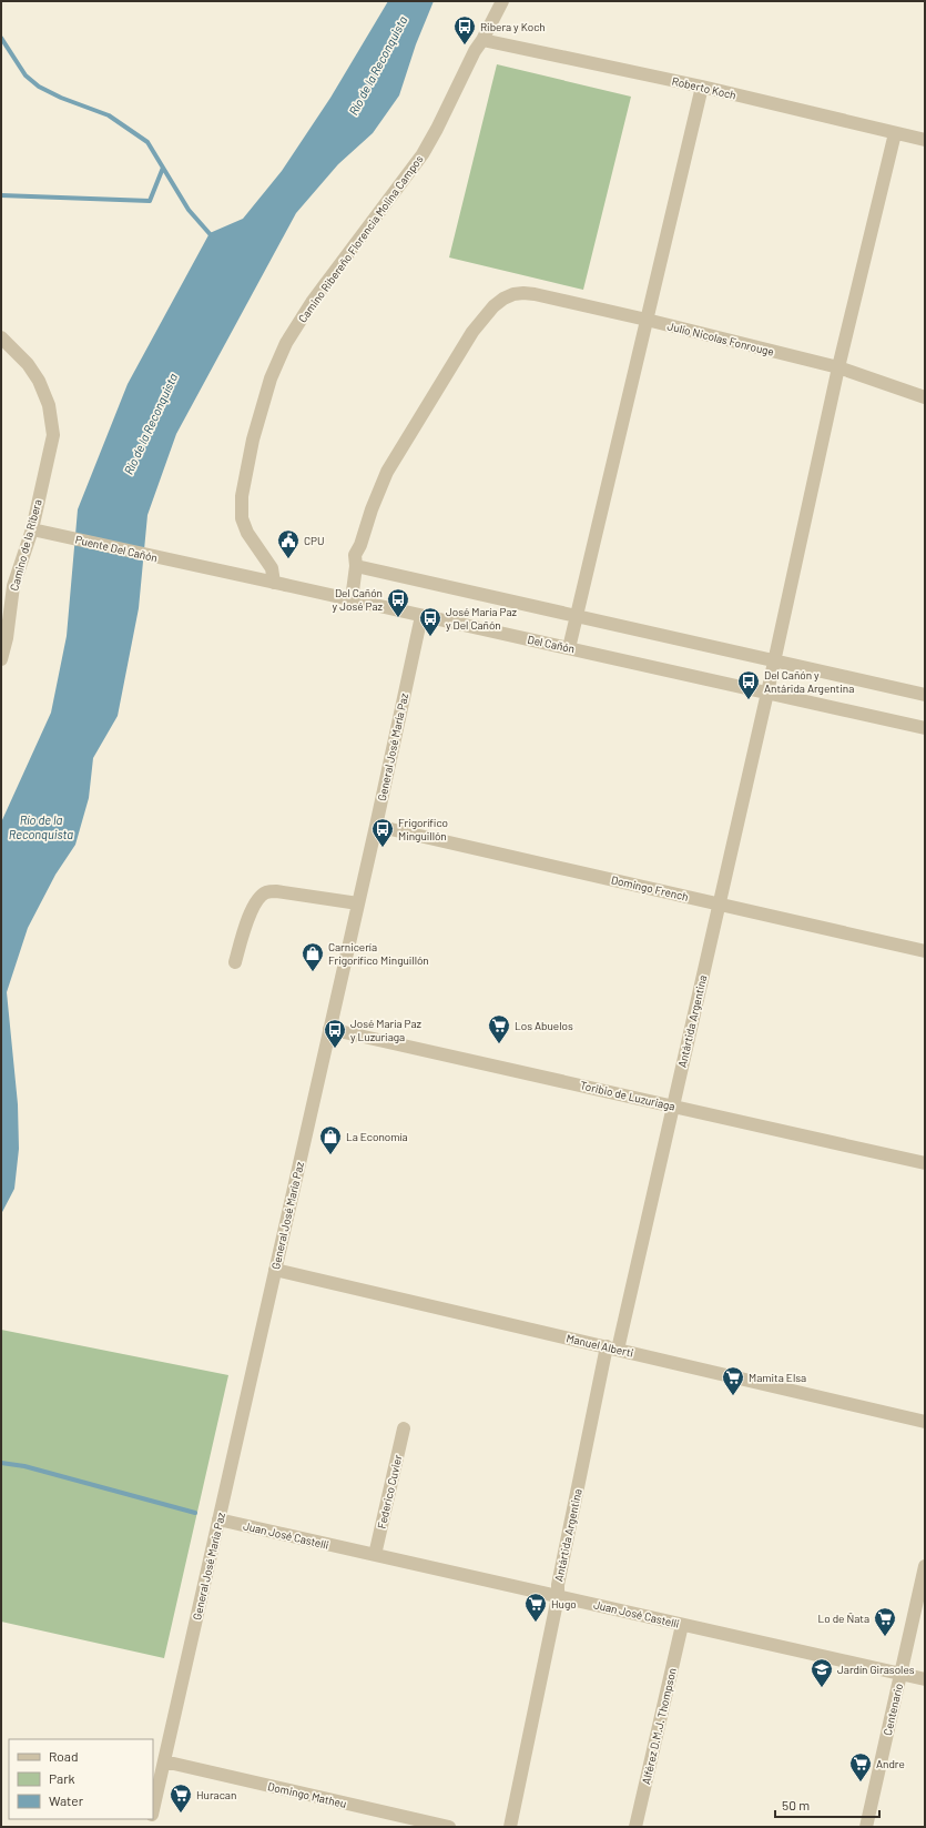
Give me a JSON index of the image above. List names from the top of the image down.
{
  "streets": {
    "street": [
      "Roberto Koch",
      "Camino Ribereño Florencia Molina Campos",
      "Julio Nicolas Fonrouge",
      "Camino de la Ribera",
      "Puente Del Cañón",
      "Del Cañón",
      "General José María Paz",
      "Domingo French",
      "Antártida Argentina",
      "Toribio de Luzuriaga",
      "Manuel Alberti",
      "Federico Cuvier",
      "Juan José Castelli",
      "Centenario",
      "Alférez D.M.J. Thompson",
      "Domingo Matheu"
    ]
  },
  "crossings": [
    ["Roberto Koch", "Camino Ribereño Florencia Molina Campos"],
    ["Roberto Koch", "Antártida Argentina"],
    ["Camino Ribereño Florencia Molina Campos", "Del Cañón"],
    ["Julio Nicolas Fonrouge", "Antártida Argentina"],
    ["Camino de la Ribera", "Puente Del Cañón"],
    ["Puente Del Cañón", "Del Cañón"],
    ["Del Cañón", "General José María Paz"],
    ["Del Cañón", "Antártida Argentina"],
    ["General José María Paz", "Domingo French"],
    ["General José María Paz", "Toribio de Luzuriaga"],
    ["General José María Paz", "Manuel Alberti"],
    ["General José María Paz", "Juan José Castelli"],
    ["General José María Paz", "Domingo Matheu"],
    ["Domingo French", "Antártida Argentina"],
    ["Antártida Argentina", "Toribio de Luzuriaga"],
    ["Antártida Argentina", "Manuel Alberti"],
    ["Antártida Argentina", "Juan José Castelli"],
    ["Federico Cuvier", "Juan José Castelli"],
    ["Juan José Castelli", "Centenario"],
    ["Juan José Castelli", "Alférez D.M.J. Thompson"]
  ],
  "water": ["Río de la Reconquista"],
  "places": {
    "bus stop": [
      "Ribera y Koch",
      "Del Cañón y José Paz",
      "José María Paz y Del Cañón",
      "Del Cañón y Antárida Argentina",
      "Frigorífico Minguillón",
      "José María Paz y Luzuriaga"
    ],
    "public building": ["CPU"],
    "shop": ["Carnicería Frigorífico Minguillón", "La Economía"],
    "supermarket": [
      "Los Abuelos",
      "Mamita Elsa",
      "Hugo",
      "Lo de Ñata",
      "Andre",
      "Huracan"
    ],
    "school or university": ["Jardín Girasoles"]
  },
  "legend": ["Road", "Park", "Water"],
  "scale_bar": "50 m"
}
